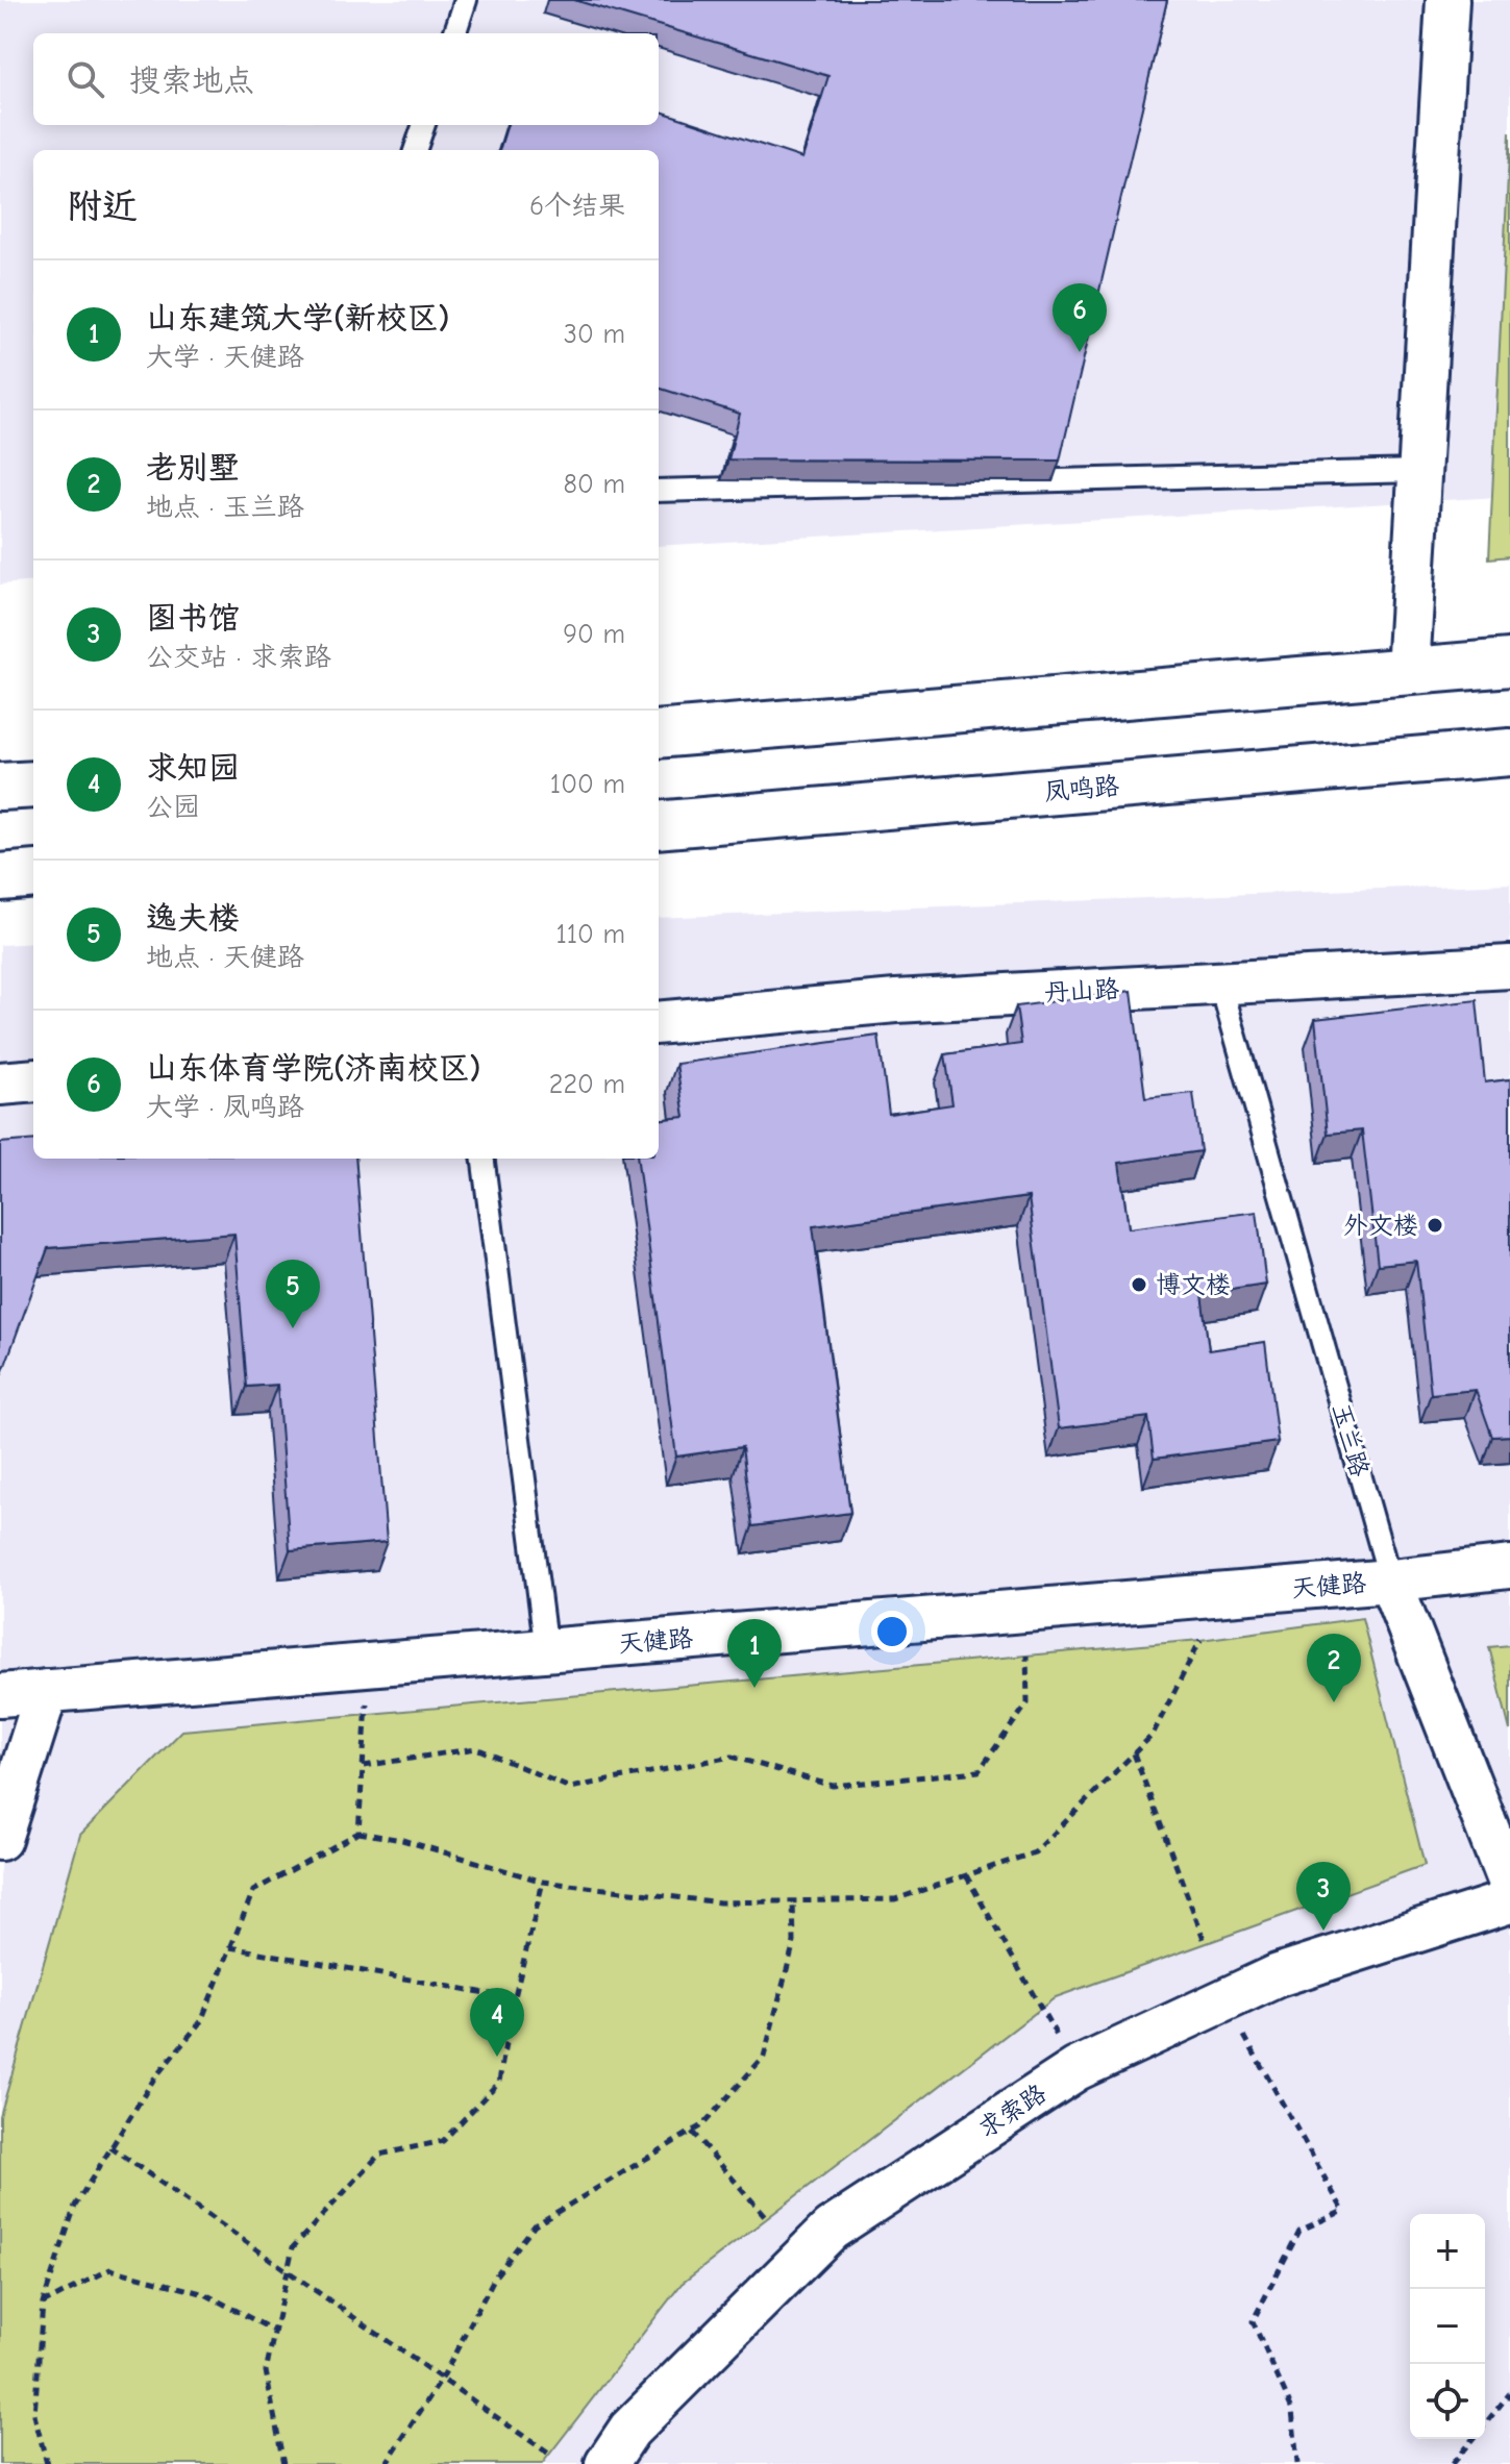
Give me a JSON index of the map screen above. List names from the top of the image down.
{
  "streets": {
    "main road": ["凤鸣路"],
    "street": [
      "丹山路",
      "玉兰路",
      "天健路",
      "求索路"
    ]
  },
  "crossings": [
    ["丹山路", "玉兰路"],
    ["玉兰路", "天健路"]
  ],
  "places": ["外文楼", "博文楼"],
  "page": {
    "search": "搜索地点",
    "heading": ["附近", "6个结果"],
    "list": [
      {
        "mark": "1",
        "name": "山东建筑大学(新校区)",
        "note": "大学 · 天健路",
        "value": "30 m"
      },
      {
        "mark": "2",
        "name": "老别墅",
        "note": "地点 · 玉兰路",
        "value": "80 m"
      },
      {
        "mark": "3",
        "name": "图书馆",
        "note": "公交站 · 求索路",
        "value": "90 m"
      },
      {
        "mark": "4",
        "name": "求知园",
        "note": "公园",
        "value": "100 m"
      },
      {
        "mark": "5",
        "name": "逸夫楼",
        "note": "地点 · 天健路",
        "value": "110 m"
      },
      {
        "mark": "6",
        "name": "山东体育学院(济南校区)",
        "note": "大学 · 凤鸣路",
        "value": "220 m"
      }
    ],
    "pins": [
      "6",
      "5",
      "1",
      "2",
      "3",
      "4"
    ],
    "map_buttons": ["+", "−"]
  }
}
